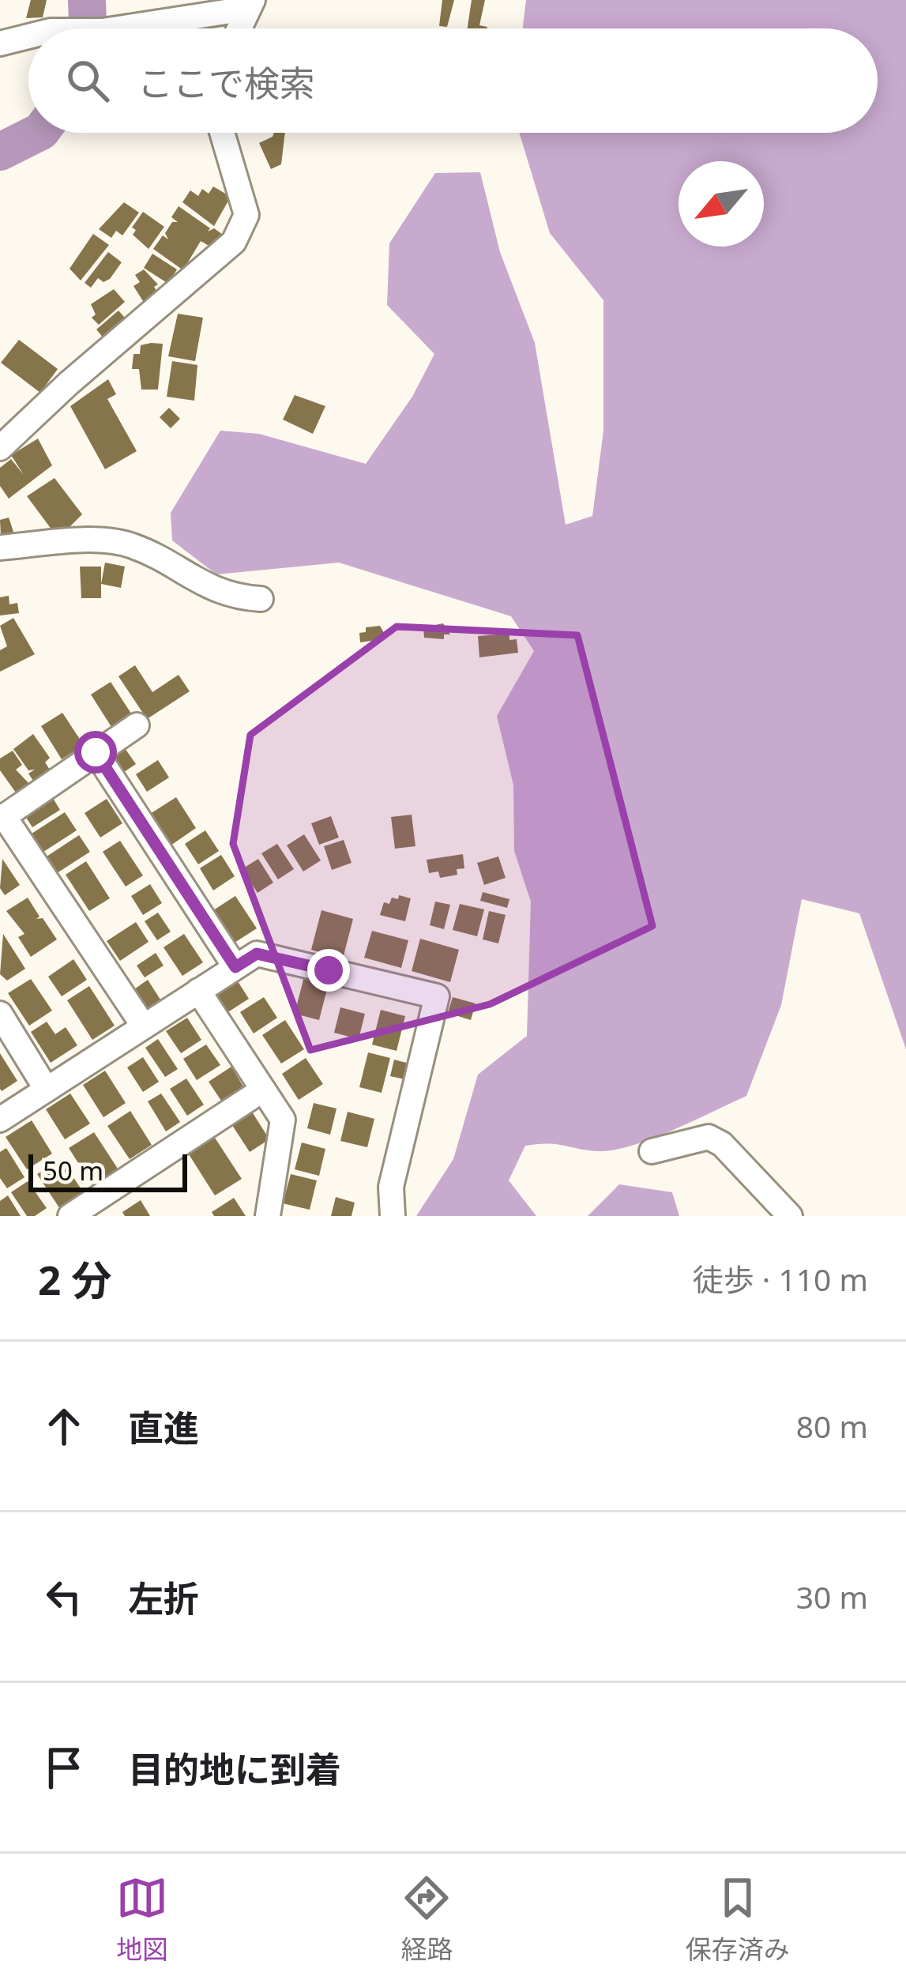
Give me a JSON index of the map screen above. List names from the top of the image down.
{
  "scale_bar": "50 m",
  "north": "bottom left",
  "page": {
    "search": "ここで検索",
    "scale": "50 m",
    "heading": ["2 分", "徒歩 · 110 m"],
    "list": [
      ["直進", "80 m"],
      ["左折", "30 m"],
      "目的地に到着"
    ],
    "nav": ["地図", "経路", "保存済み"]
  }
}
